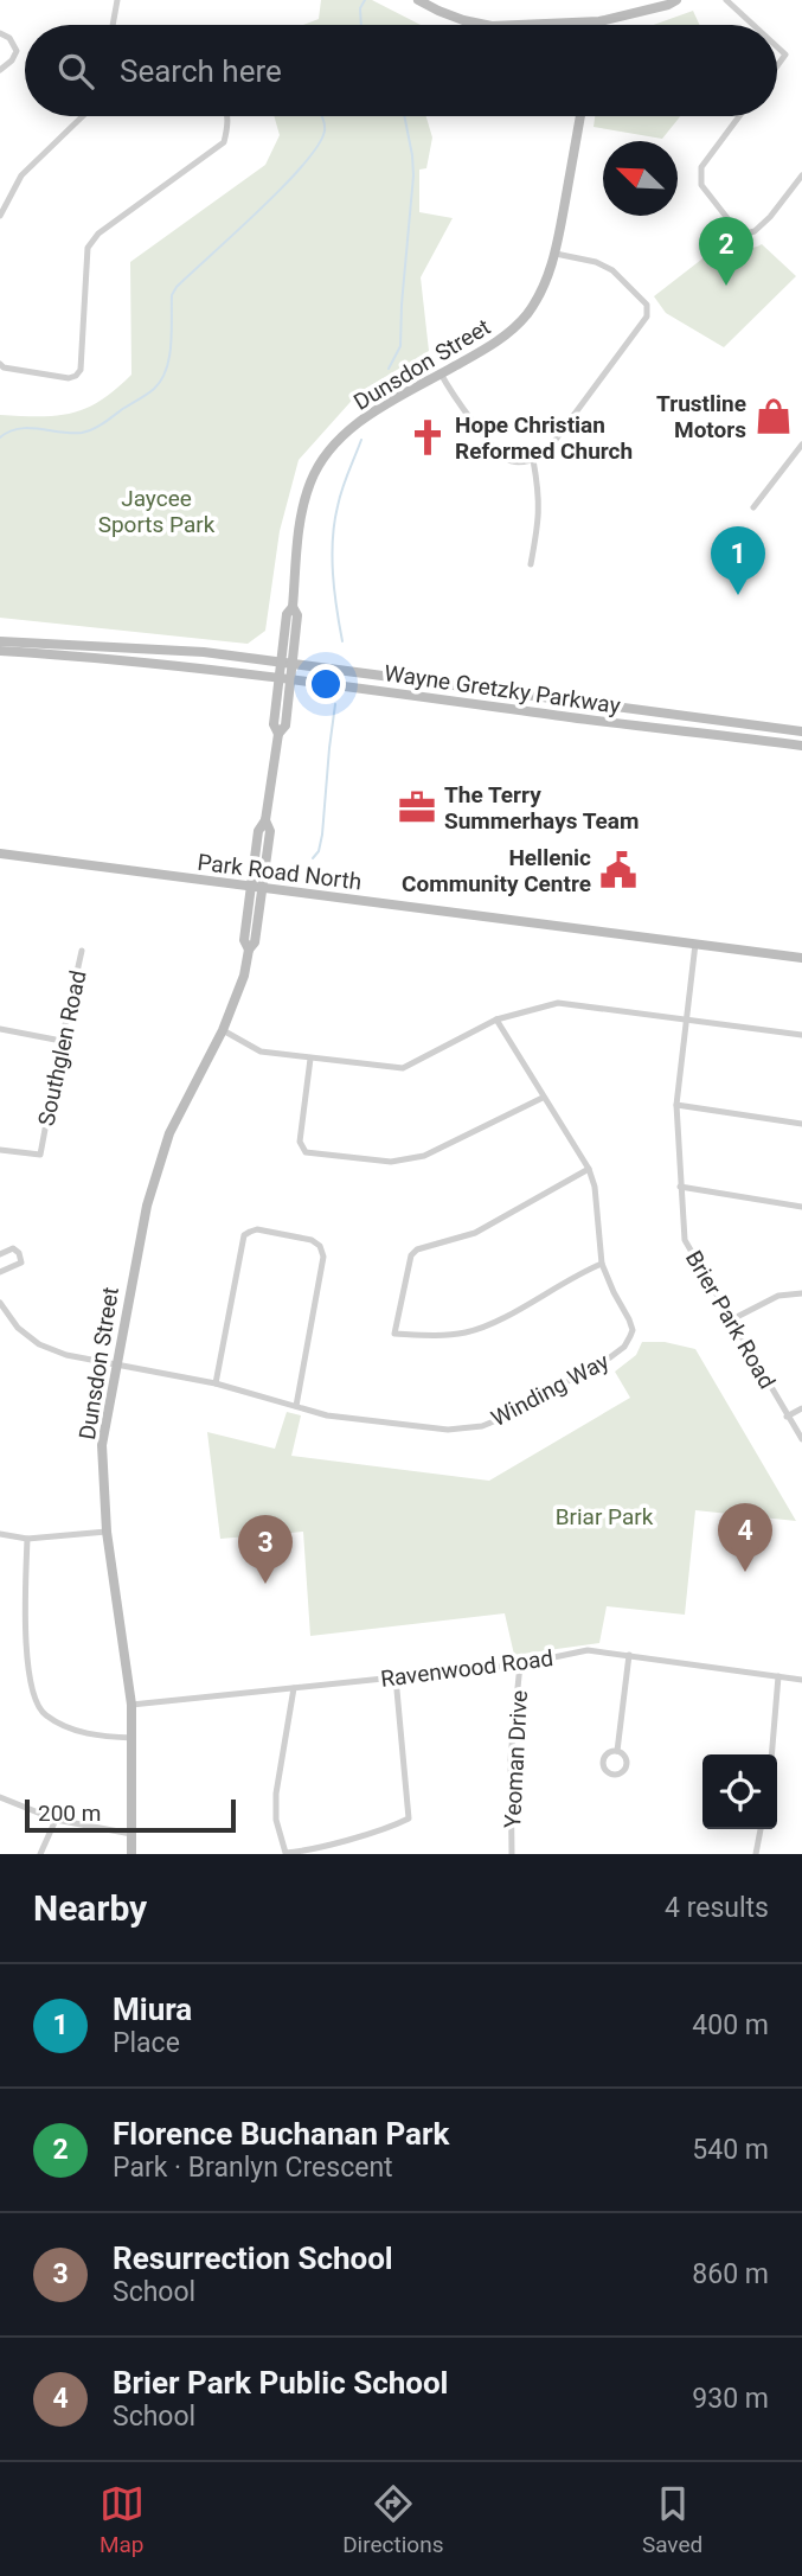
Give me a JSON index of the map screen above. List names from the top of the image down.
{
  "streets": {
    "main road": ["Dunsdon Street", "Wayne Gretzky Parkway", "Park Road North"],
    "street": [
      "Southglen Road",
      "Brier Park Road",
      "Winding Way",
      "Ravenwood Road",
      "Yeoman Drive"
    ]
  },
  "crossings": [
    ["Dunsdon Street", "Wayne Gretzky Parkway"],
    ["Dunsdon Street", "Park Road North"],
    ["Dunsdon Street", "Winding Way"],
    ["Dunsdon Street", "Ravenwood Road"],
    ["Park Road North", "Brier Park Road"],
    ["Ravenwood Road", "Yeoman Drive"]
  ],
  "parks": ["Jaycee Sports Park", "Briar Park"],
  "places": {
    "shop": ["Trustline Motors"],
    "church": ["Hope Christian Reformed Church"],
    "office": ["The Terry Summerhays Team"],
    "public building": ["Hellenic Community Centre"]
  },
  "scale_bar": "200 m",
  "north": "top left",
  "page": {
    "search": "Search here",
    "pins": [
      "2",
      "1",
      "4",
      "3"
    ],
    "scale": "200 m",
    "heading": ["Nearby", "4 results"],
    "list": [
      {
        "mark": "1",
        "name": "Miura",
        "note": "Place",
        "value": "400 m"
      },
      {
        "mark": "2",
        "name": "Florence Buchanan Park",
        "note": "Park · Branlyn Crescent",
        "value": "540 m"
      },
      {
        "mark": "3",
        "name": "Resurrection School",
        "note": "School",
        "value": "860 m"
      },
      {
        "mark": "4",
        "name": "Brier Park Public School",
        "note": "School",
        "value": "930 m"
      }
    ],
    "nav": ["Map", "Directions", "Saved"]
  }
}
